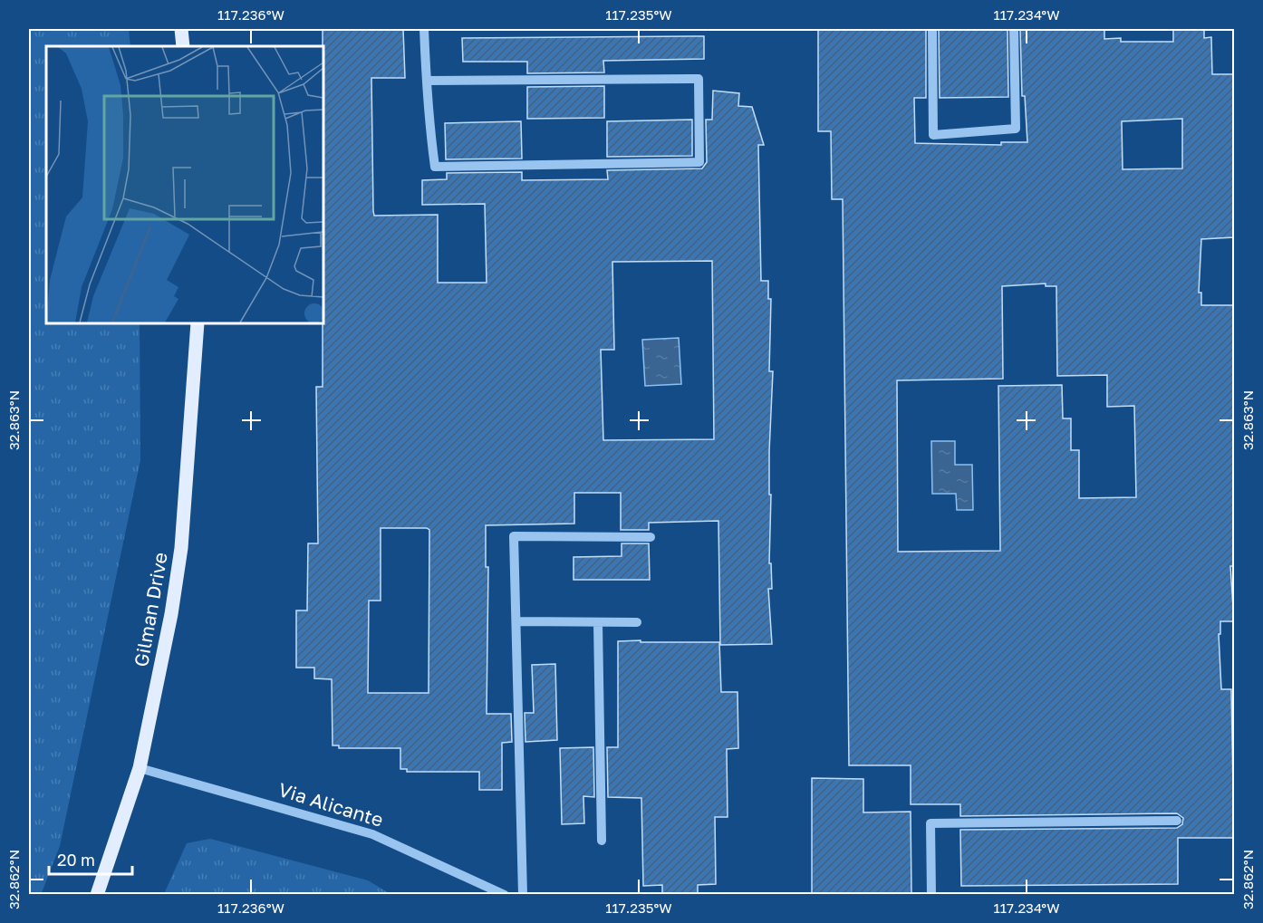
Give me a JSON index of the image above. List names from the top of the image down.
{
  "streets": {
    "main road": ["Gilman Drive"],
    "street": ["Via Alicante"]
  },
  "crossings": [
    ["Gilman Drive", "Via Alicante"]
  ],
  "scale_bar": "20 m",
  "coordinates": [
    "117.236°W",
    "117.235°W",
    "117.234°W",
    "32.863°N",
    "32.862°N"
  ]
}
